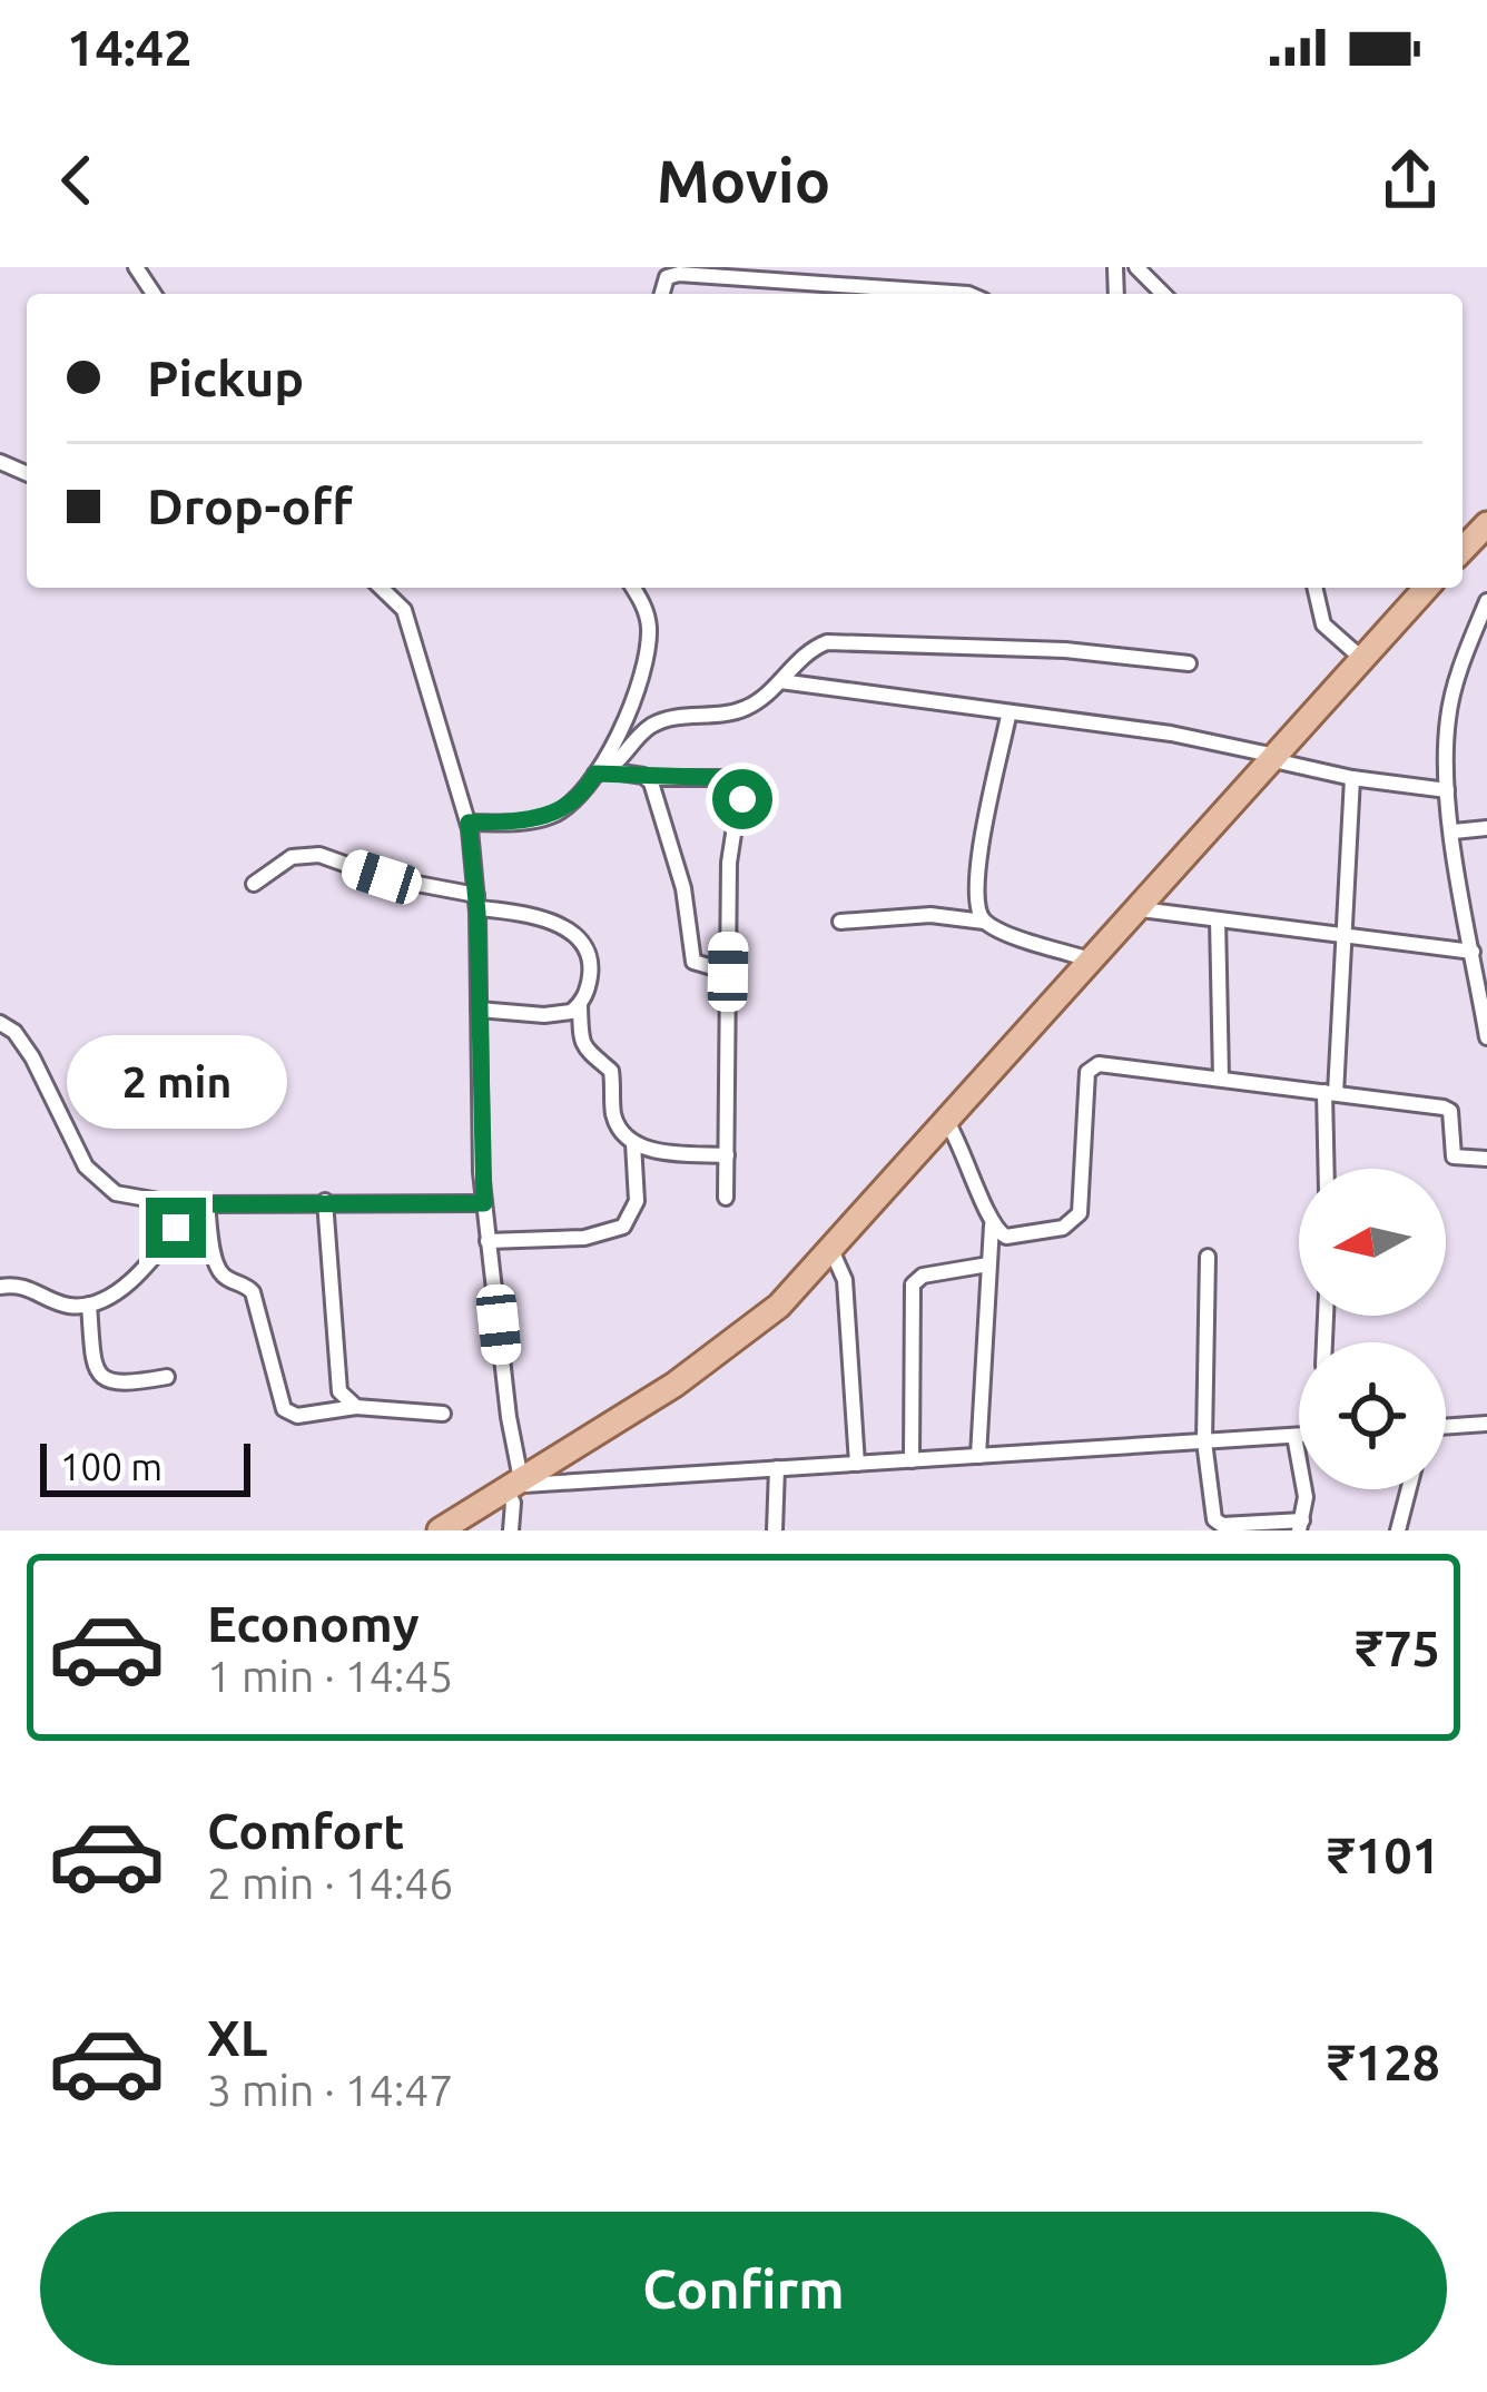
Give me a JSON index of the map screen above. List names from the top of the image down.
{
  "scale_bar": "100 m",
  "north": "left",
  "page": {
    "status": "14:42",
    "header": "Movio",
    "banner": ["Pickup", "Drop-off"],
    "bubble": "2 min",
    "scale": "100 m",
    "list": [
      {
        "name": "Economy",
        "note": "1 min · 14:45",
        "value": "₹75"
      },
      {
        "name": "Comfort",
        "note": "2 min · 14:46",
        "value": "₹101"
      },
      {
        "name": "XL",
        "note": "3 min · 14:47",
        "value": "₹128"
      }
    ],
    "buttons": "Confirm"
  }
}
